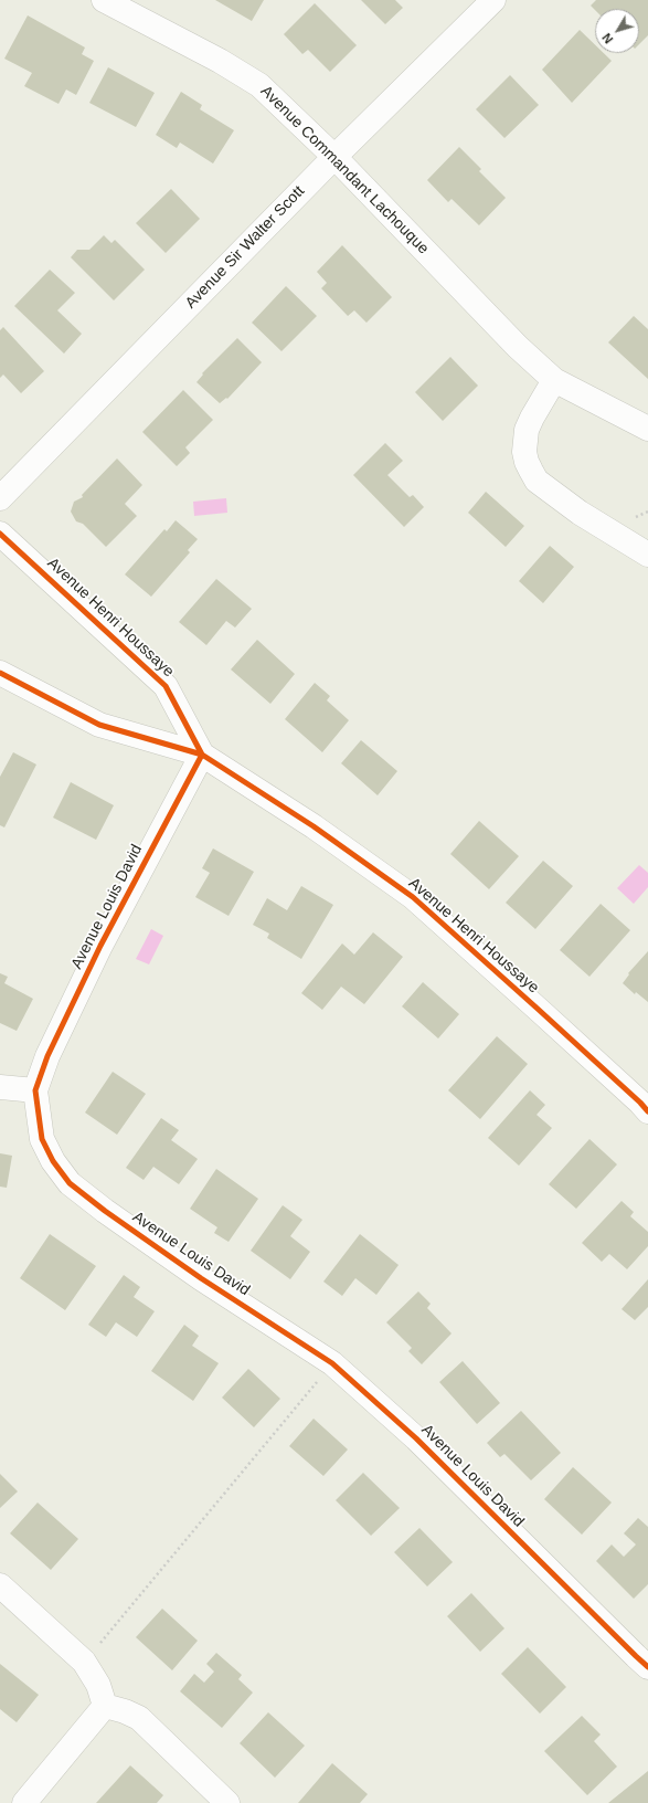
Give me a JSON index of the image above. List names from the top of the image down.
{
  "streets": {
    "street": [
      "Avenue Commandant Lachouque",
      "Avenue Sir Walter Scott",
      "Avenue Henri Houssaye",
      "Avenue Louis David"
    ]
  },
  "crossings": [
    ["Avenue Commandant Lachouque", "Avenue Sir Walter Scott"],
    ["Avenue Henri Houssaye", "Avenue Louis David"]
  ],
  "north": "bottom left"
}
